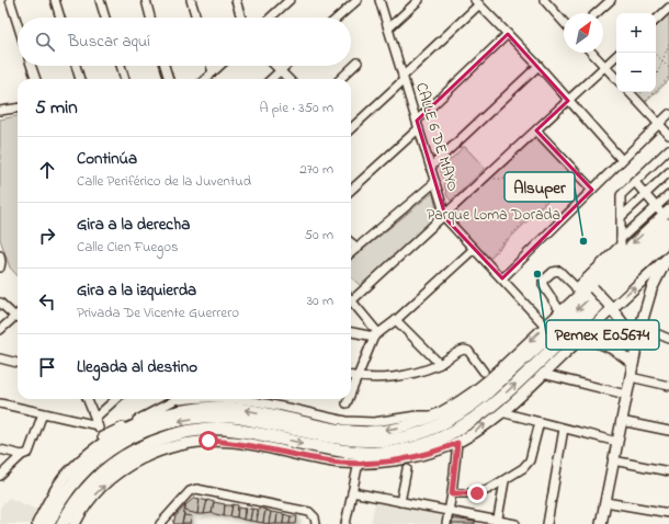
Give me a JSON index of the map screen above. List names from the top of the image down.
{
  "streets": {
    "street": ["CALLE 6 DE MAYO"]
  },
  "parks": ["Parque Loma Dorada"],
  "places": ["Alsuper", "Pemex E05674"],
  "north": "top right",
  "page": {
    "map_buttons": ["+", "−"],
    "search": "Buscar aquí",
    "heading": ["5 min", "A pie · 350 m"],
    "list": [
      ["Continúa", "Calle Periférico de la Juventud", "270 m"],
      ["Gira a la derecha", "Calle Cien Fuegos", "50 m"],
      ["Gira a la izquierda", "Privada De Vicente Guerrero", "30 m"],
      "Llegada al destino"
    ]
  }
}
